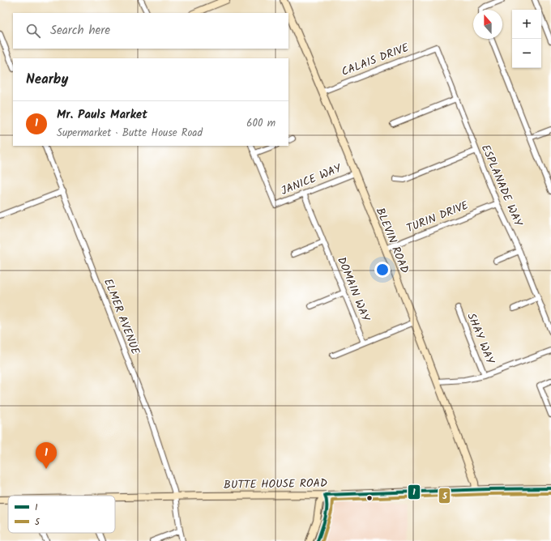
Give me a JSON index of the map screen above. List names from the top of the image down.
{
  "streets": {
    "street": [
      "CALAIS DRIVE",
      "JANICE WAY",
      "ESPLANADE WAY",
      "TURIN DRIVE",
      "BLEVIN ROAD",
      "DOMAIN WAY",
      "ELMER AVENUE",
      "SHAY WAY",
      "BUTTE HOUSE ROAD"
    ]
  },
  "crossings": [
    ["CALAIS DRIVE", "ESPLANADE WAY"],
    ["CALAIS DRIVE", "BLEVIN ROAD"],
    ["JANICE WAY", "BLEVIN ROAD"],
    ["JANICE WAY", "DOMAIN WAY"],
    ["ESPLANADE WAY", "TURIN DRIVE"],
    ["TURIN DRIVE", "BLEVIN ROAD"],
    ["BLEVIN ROAD", "BUTTE HOUSE ROAD"],
    ["ELMER AVENUE", "BUTTE HOUSE ROAD"]
  ],
  "lines": ["transit line 1", "transit line 5"],
  "legend": ["1", "5"],
  "north": "top",
  "page": {
    "map_buttons": ["+", "−"],
    "search": "Search here",
    "heading": "Nearby",
    "list": [
      {
        "mark": "1",
        "name": "Mr. Pauls Market",
        "note": "Supermarket · Butte House Road",
        "value": "600 m"
      }
    ],
    "pins": "1"
  }
}
